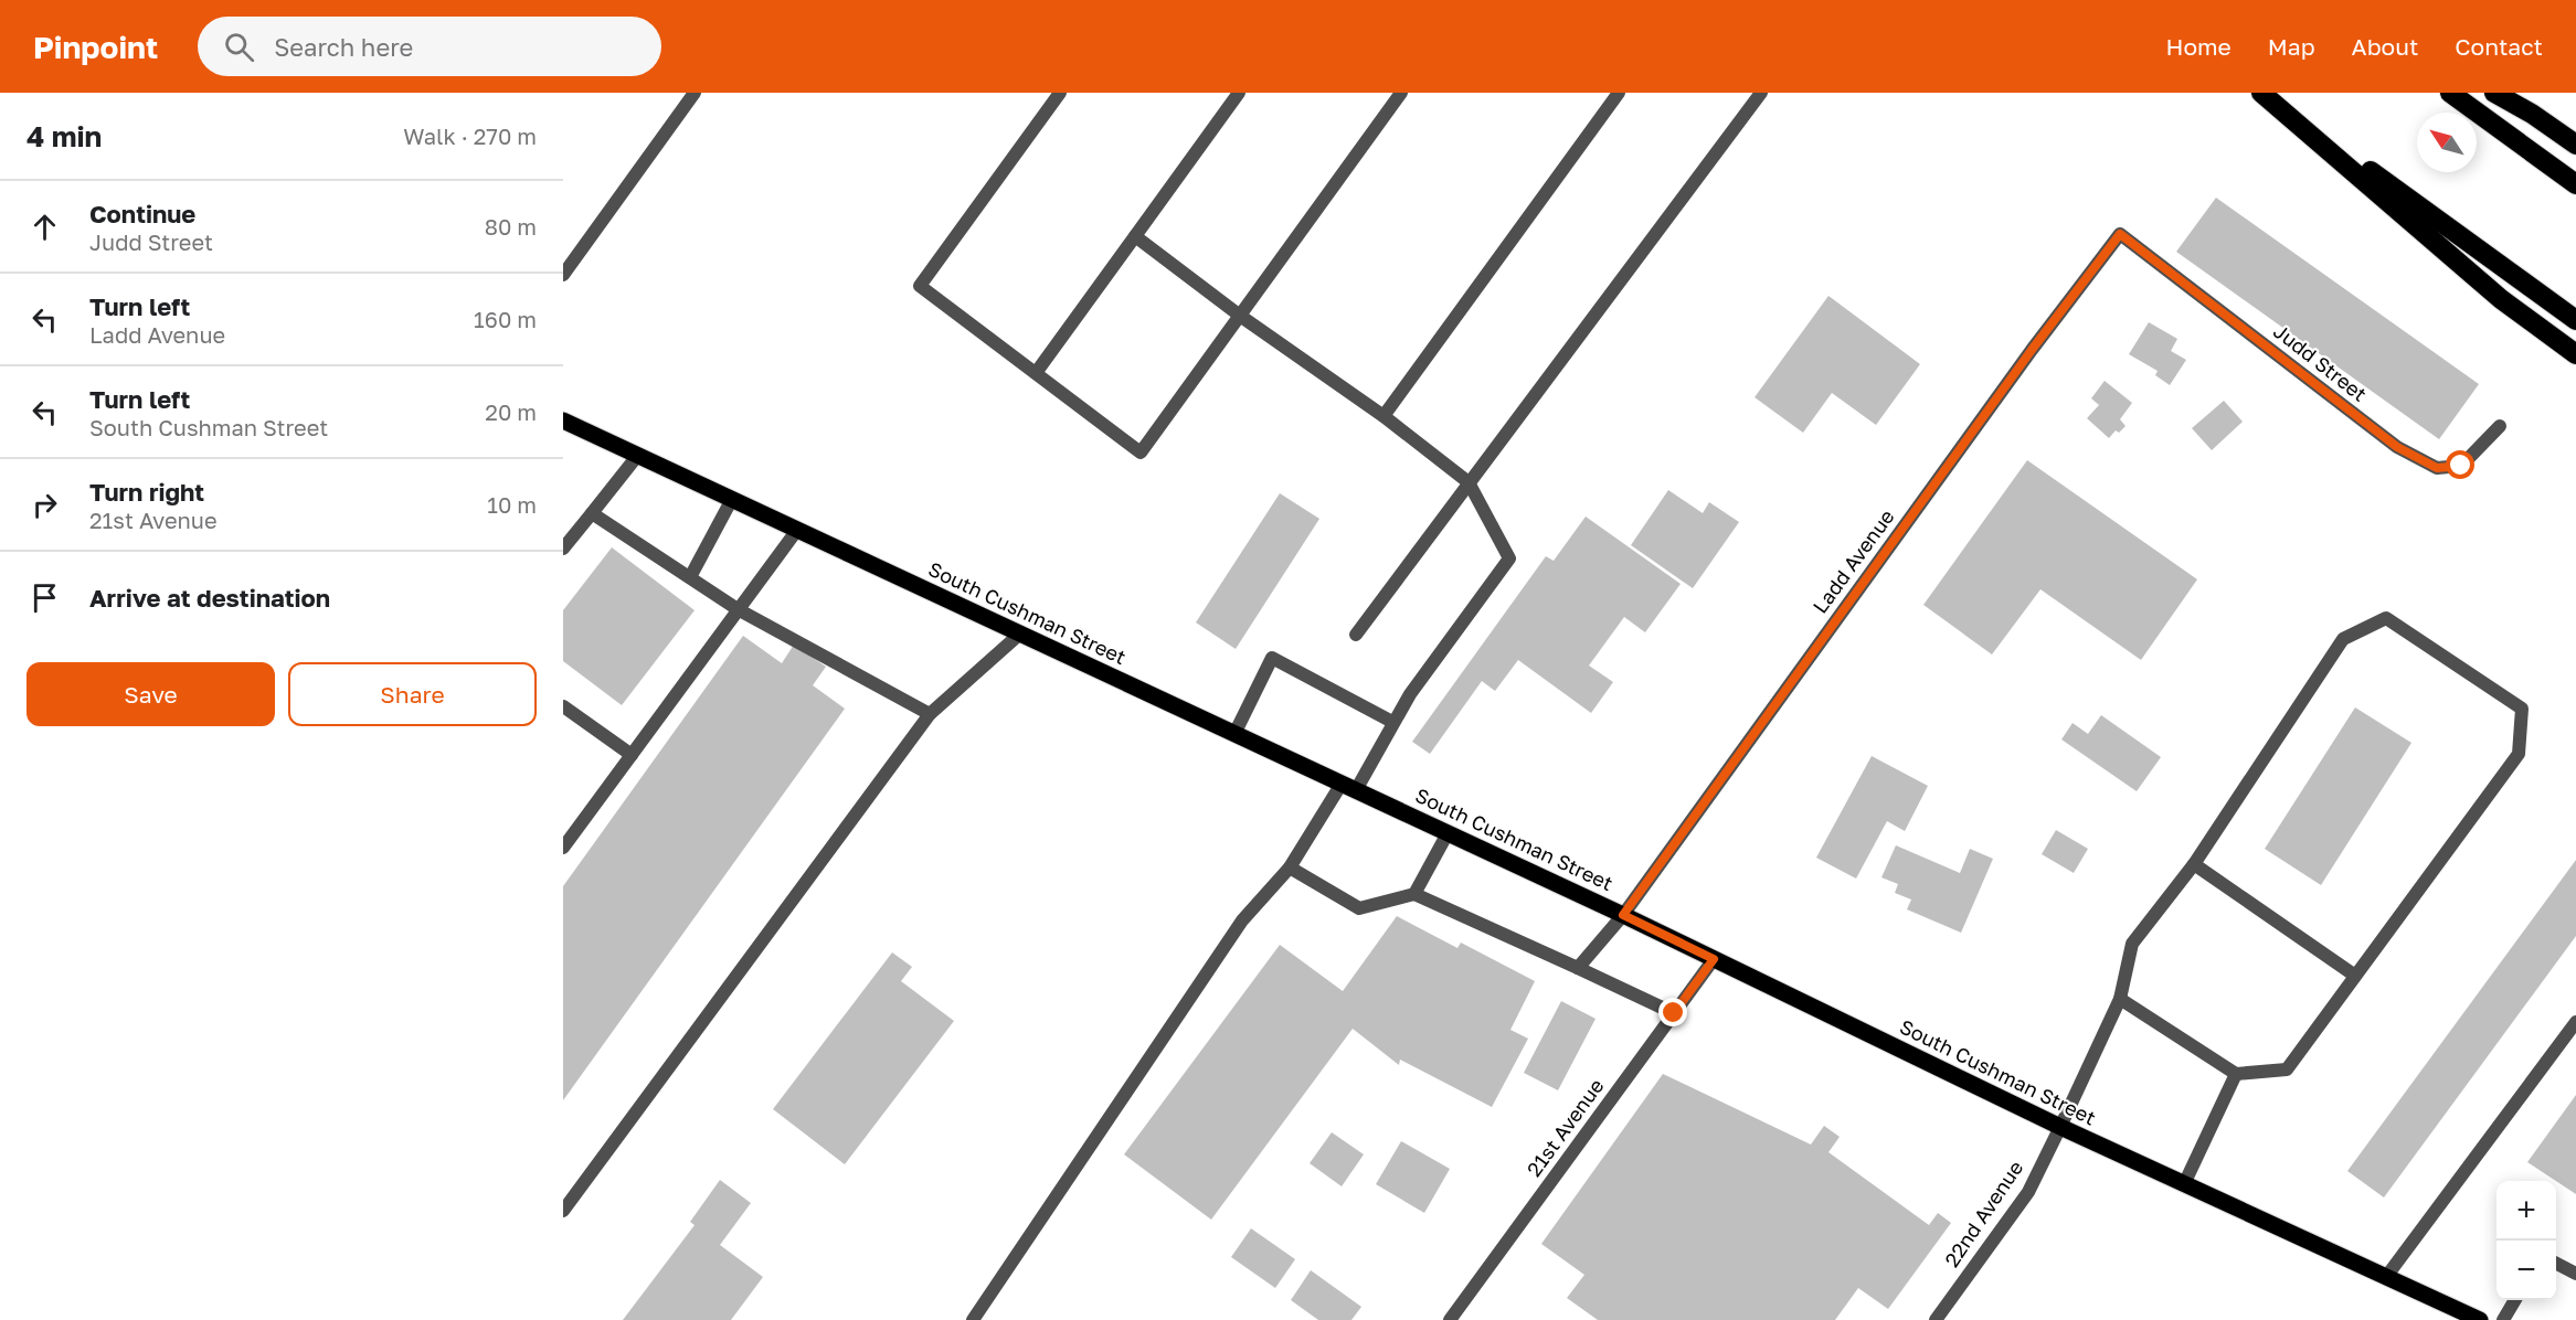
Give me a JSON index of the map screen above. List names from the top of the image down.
{
  "streets": {
    "main road": ["South Cushman Street"],
    "street": [
      "Judd Street",
      "Ladd Avenue",
      "21st Avenue",
      "22nd Avenue"
    ]
  },
  "crossings": [
    ["Judd Street", "Ladd Avenue"],
    ["Ladd Avenue", "South Cushman Street"],
    ["South Cushman Street", "21st Avenue"],
    ["South Cushman Street", "22nd Avenue"]
  ],
  "north": "top left",
  "page": {
    "header": "Pinpoint",
    "search": "Search here",
    "nav": [
      "Home",
      "Map",
      "About",
      "Contact"
    ],
    "heading": ["4 min", "Walk · 270 m"],
    "list": [
      ["Continue", "Judd Street", "80 m"],
      ["Turn left", "Ladd Avenue", "160 m"],
      ["Turn left", "South Cushman Street", "20 m"],
      ["Turn right", "21st Avenue", "10 m"],
      "Arrive at destination"
    ],
    "buttons": ["Save", "Share"],
    "map_buttons": ["+", "−"]
  }
}
